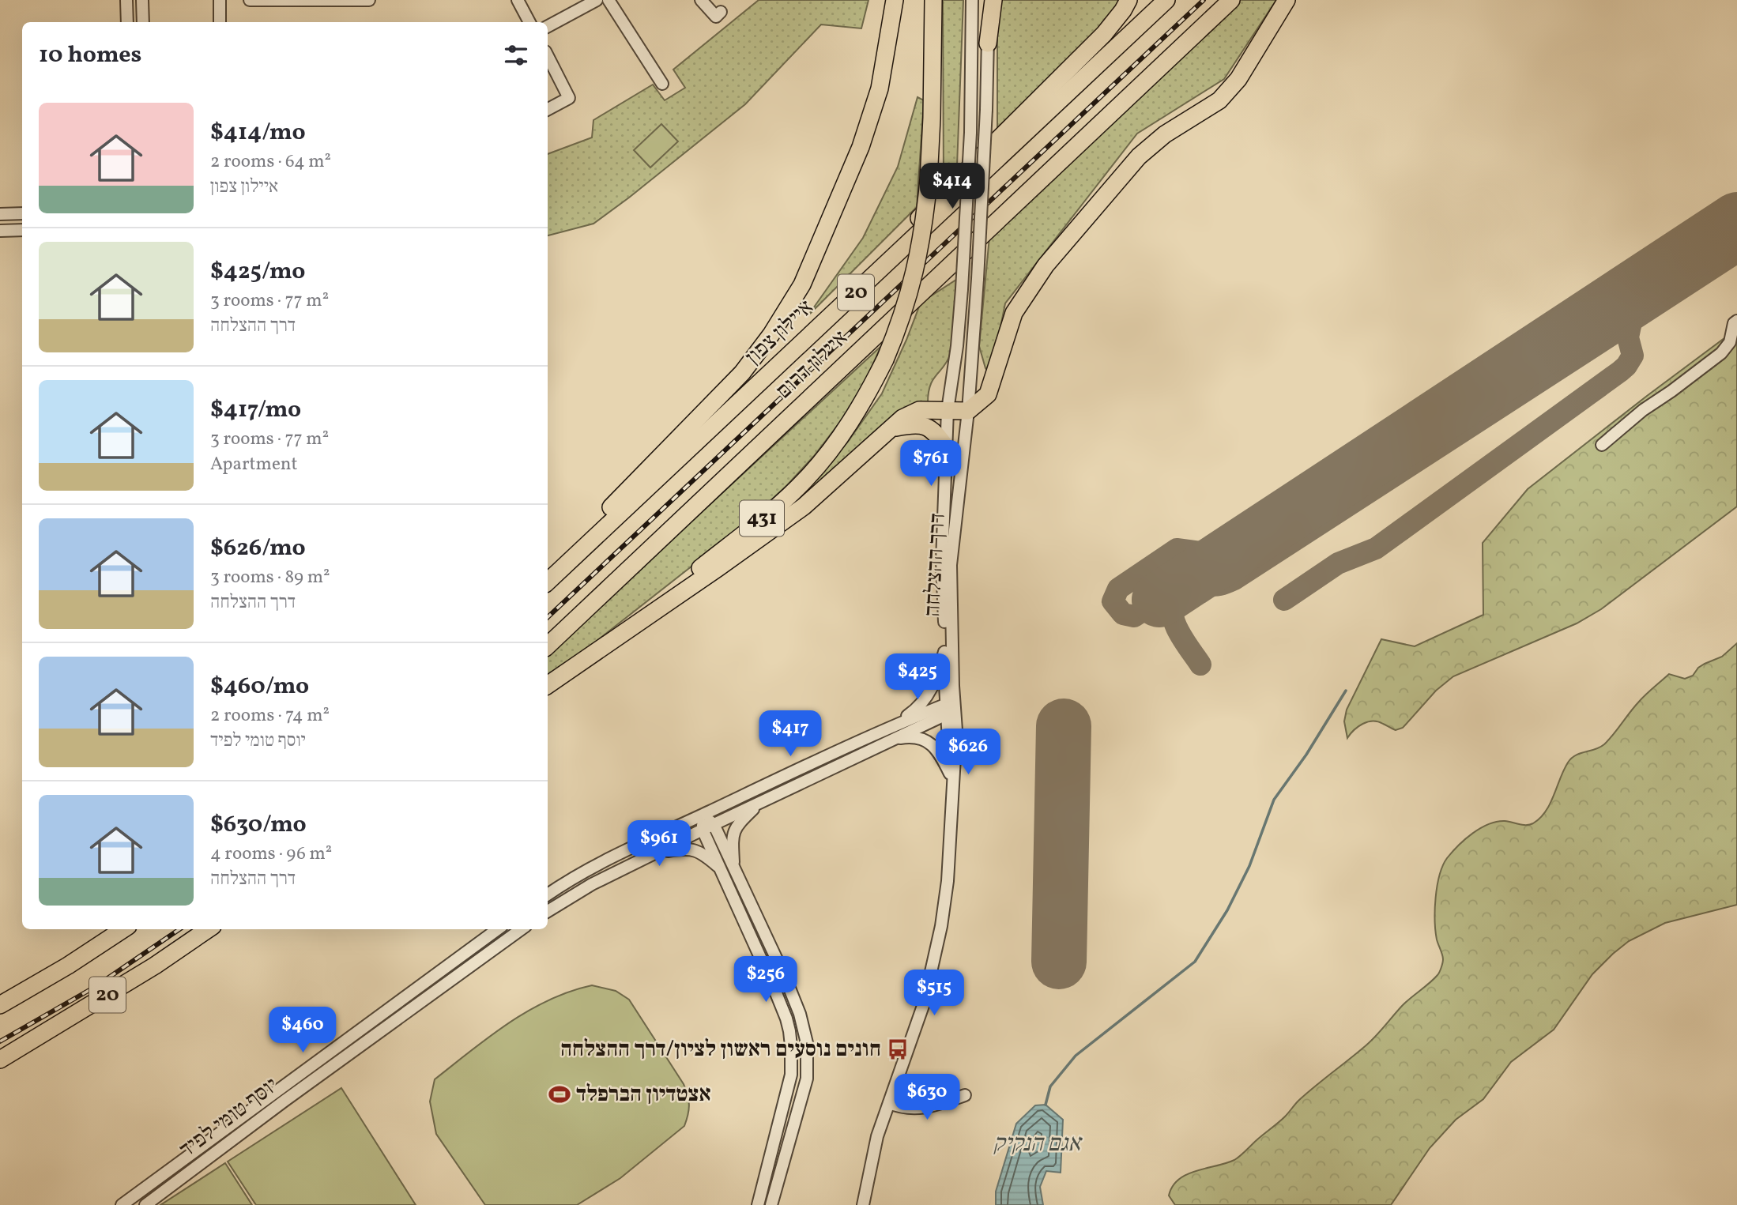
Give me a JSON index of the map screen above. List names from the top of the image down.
{
  "streets": {
    "highway": [
      "20",
      "איילון צפון",
      "איילון דרום",
      "431"
    ],
    "street": ["דרך ההצלחה", "יוסף טומי לפיד"]
  },
  "water": ["אגם הנקיק"],
  "places": {
    "bus stop": ["חונים נוסעים ראשון לציון/דרך ההצלחה"],
    "sports": ["אצטדיון הברפלד"]
  },
  "page": {
    "heading": "10 homes",
    "list": [
      {
        "name": "$414/mo",
        "note": "2 rooms · 64 m² · איילון צפון"
      },
      {
        "name": "$425/mo",
        "note": "3 rooms · 77 m² · דרך ההצלחה"
      },
      {
        "name": "$417/mo",
        "note": "3 rooms · 77 m² · Apartment"
      },
      {
        "name": "$626/mo",
        "note": "3 rooms · 89 m² · דרך ההצלחה"
      },
      {
        "name": "$460/mo",
        "note": "2 rooms · 74 m² · יוסף טומי לפיד"
      },
      {
        "name": "$630/mo",
        "note": "4 rooms · 96 m² · דרך ההצלחה"
      }
    ],
    "price": [
      "$414",
      "$761",
      "$425",
      "$417",
      "$626",
      "$961",
      "$256",
      "$515",
      "$460",
      "$630"
    ]
  }
}
